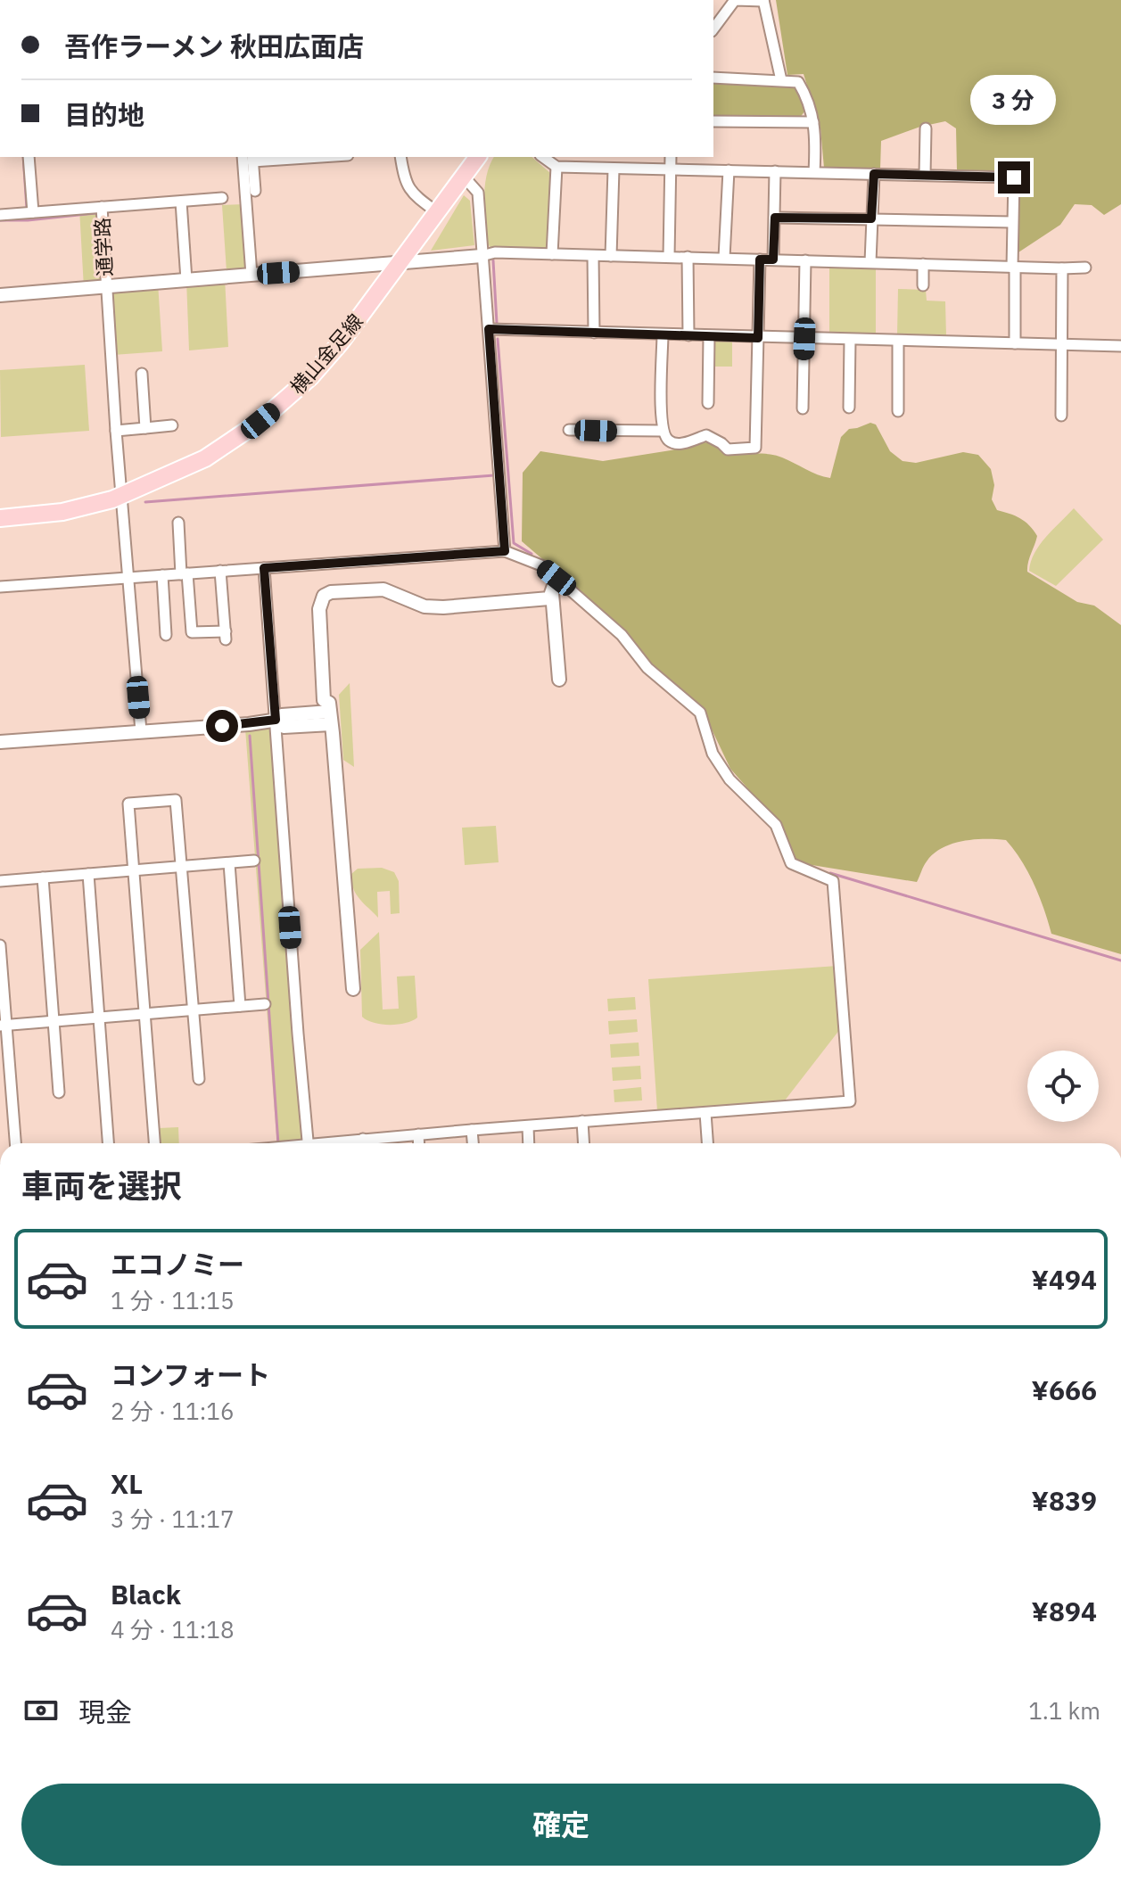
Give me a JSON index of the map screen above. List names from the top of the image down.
{
  "streets": {
    "main road": ["横山金足線"],
    "street": ["通学路"]
  },
  "crossings": [
    ["通学路", "横山金足線"]
  ],
  "page": {
    "banner": ["吾作ラーメン 秋田広面店", "目的地"],
    "bubble": "3 分",
    "heading": "車両を選択",
    "list": [
      {
        "name": "エコノミー",
        "note": "1 分 · 11:15",
        "value": "¥494"
      },
      {
        "name": "コンフォート",
        "note": "2 分 · 11:16",
        "value": "¥666"
      },
      {
        "name": "XL",
        "note": "3 分 · 11:17",
        "value": "¥839"
      },
      {
        "name": "Black",
        "note": "4 分 · 11:18",
        "value": "¥894"
      }
    ],
    "pay": ["現金", "1.1 km"],
    "buttons": "確定"
  }
}
